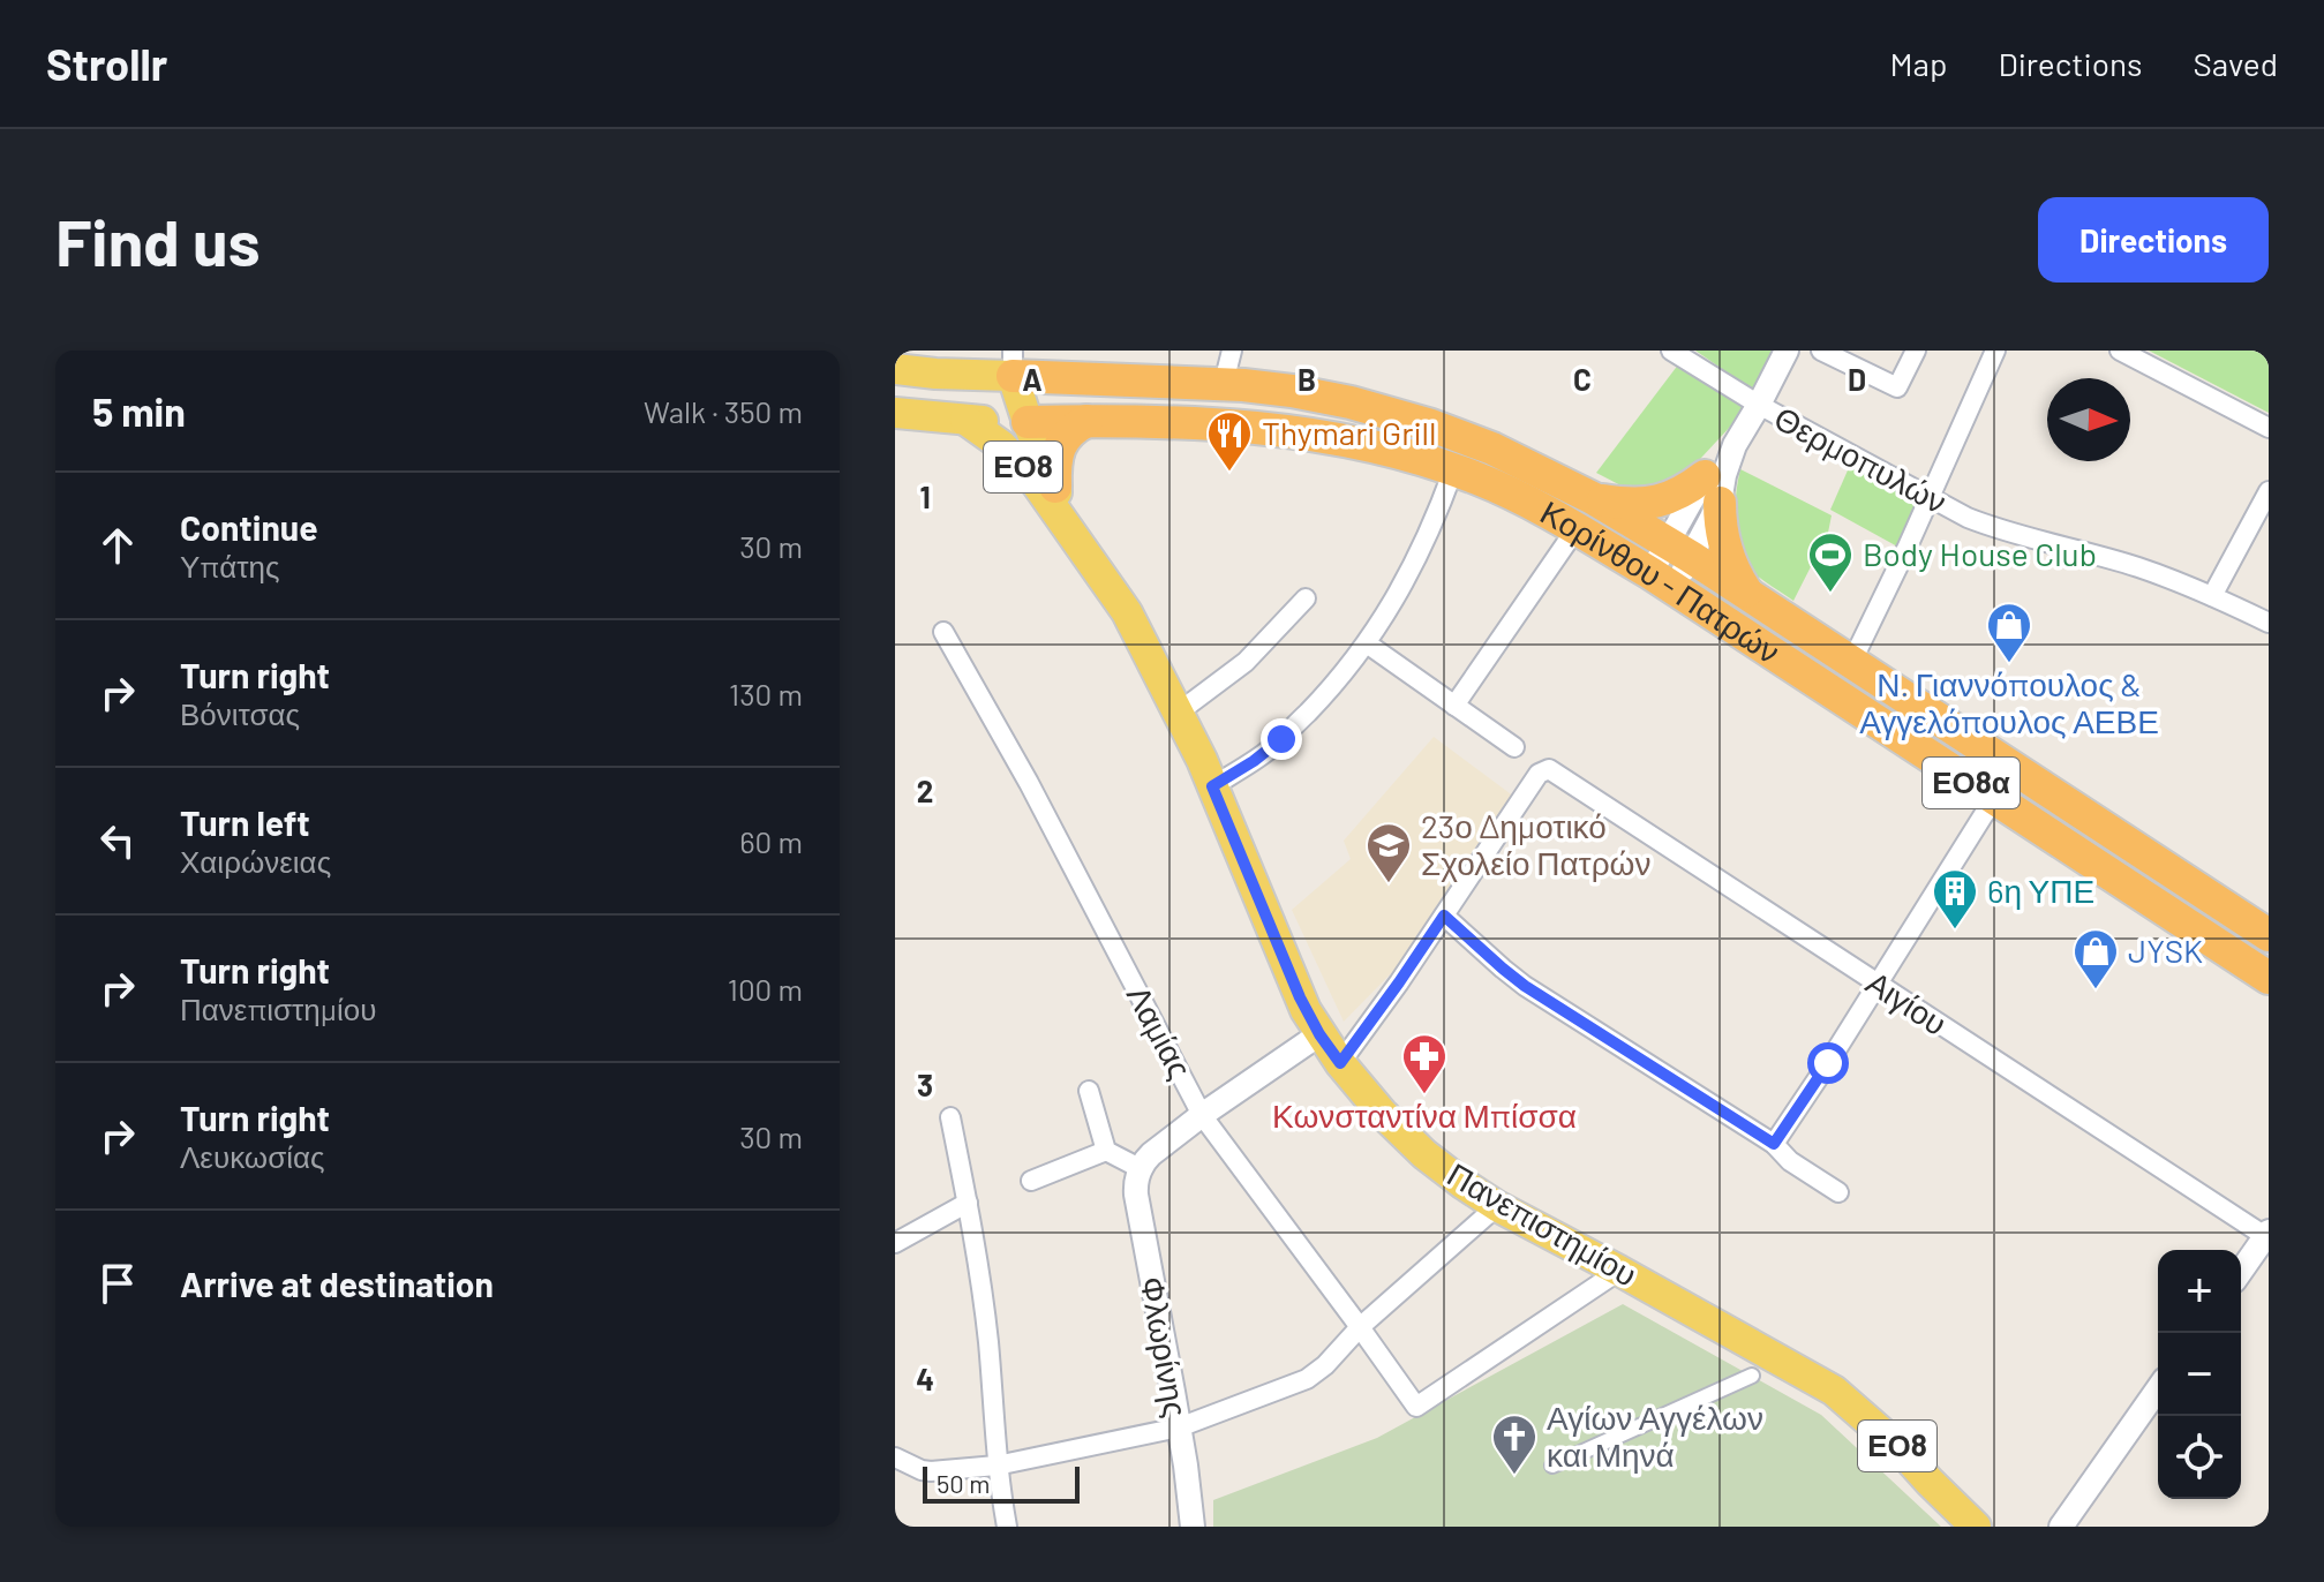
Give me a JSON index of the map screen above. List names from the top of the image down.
{
  "streets": {
    "highway": ["Κορίνθου - Πατρών", "ΕΟ8α"],
    "main road": ["ΕΟ8", "Πανεπιστημίου"],
    "street": [
      "Θερμοπυλών",
      "Αιγίου",
      "Λαμίας",
      "Φλωρίνης"
    ]
  },
  "crossings": [
    ["ΕΟ8", "Κορίνθου - Πατρών"],
    ["ΕΟ8", "Πανεπιστημίου"],
    ["Κορίνθου - Πατρών", "Πανεπιστημίου"],
    ["Λαμίας", "Πανεπιστημίου"]
  ],
  "places": {
    "restaurant": ["Thymari Grill"],
    "sports": ["Body House Club"],
    "shop": ["Ν. Γιαννόπουλος & Αγγελόπουλος ΑΕΒΕ", "JYSK"],
    "school or university": ["23ο Δημοτικό Σχολείο Πατρών"],
    "building": ["6η ΥΠΕ"],
    "pharmacy": ["Κωνσταντίνα Μπίσσα"],
    "church": ["Αγίων Αγγέλων και Μηνά"]
  },
  "scale_bar": "50 m",
  "north": "right",
  "page": {
    "header": "Strollr",
    "nav": ["Map", "Directions", "Saved"],
    "buttons": "Directions",
    "title": "Find us",
    "heading": ["5 min", "Walk · 350 m"],
    "list": [
      ["Continue", "Υπάτης", "30 m"],
      ["Turn right", "Βόνιτσας", "130 m"],
      ["Turn left", "Χαιρώνειας", "60 m"],
      ["Turn right", "Πανεπιστημίου", "100 m"],
      ["Turn right", "Λευκωσίας", "30 m"],
      "Arrive at destination"
    ],
    "map_buttons": ["+", "−"],
    "scale": "50 m"
  },
  "grid": {
    "columns": [
      "A",
      "B",
      "C",
      "D"
    ],
    "rows": [
      "1",
      "2",
      "3",
      "4"
    ]
  }
}
